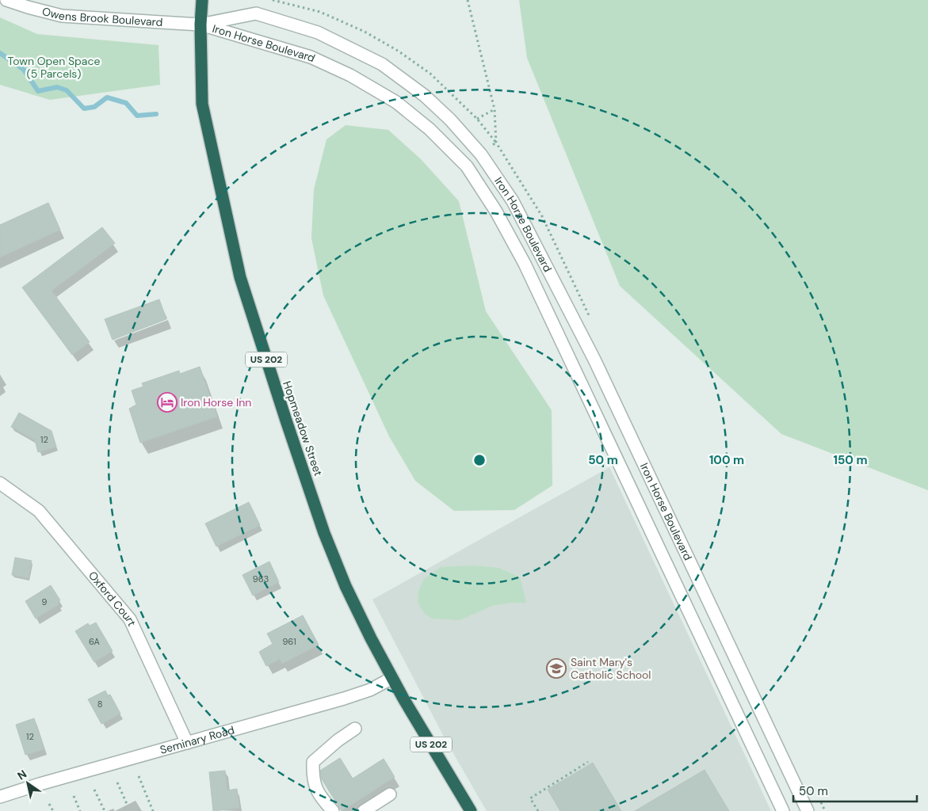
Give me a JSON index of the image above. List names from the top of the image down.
{
  "streets": {
    "highway": ["US 202", "Hopmeadow Street"],
    "street": [
      "Owens Brook Boulevard",
      "Iron Horse Boulevard",
      "Oxford Court",
      "Seminary Road"
    ]
  },
  "crossings": [
    ["Owens Brook Boulevard", "Iron Horse Boulevard"],
    ["Owens Brook Boulevard", "Hopmeadow Street"],
    ["Iron Horse Boulevard", "Hopmeadow Street"],
    ["Hopmeadow Street", "Seminary Road"],
    ["Oxford Court", "Seminary Road"]
  ],
  "parks": ["Town Open Space (5 Parcels)"],
  "places": {
    "hotel": ["Iron Horse Inn"],
    "school or university": ["Saint Mary's Catholic School"]
  },
  "house_numbers": [
    "12",
    "963",
    "9",
    "6A",
    "961",
    "8",
    "12"
  ],
  "scale_bar": "50 m",
  "north": "top left",
  "rings": ["50 m", "100 m", "150 m"]
}
